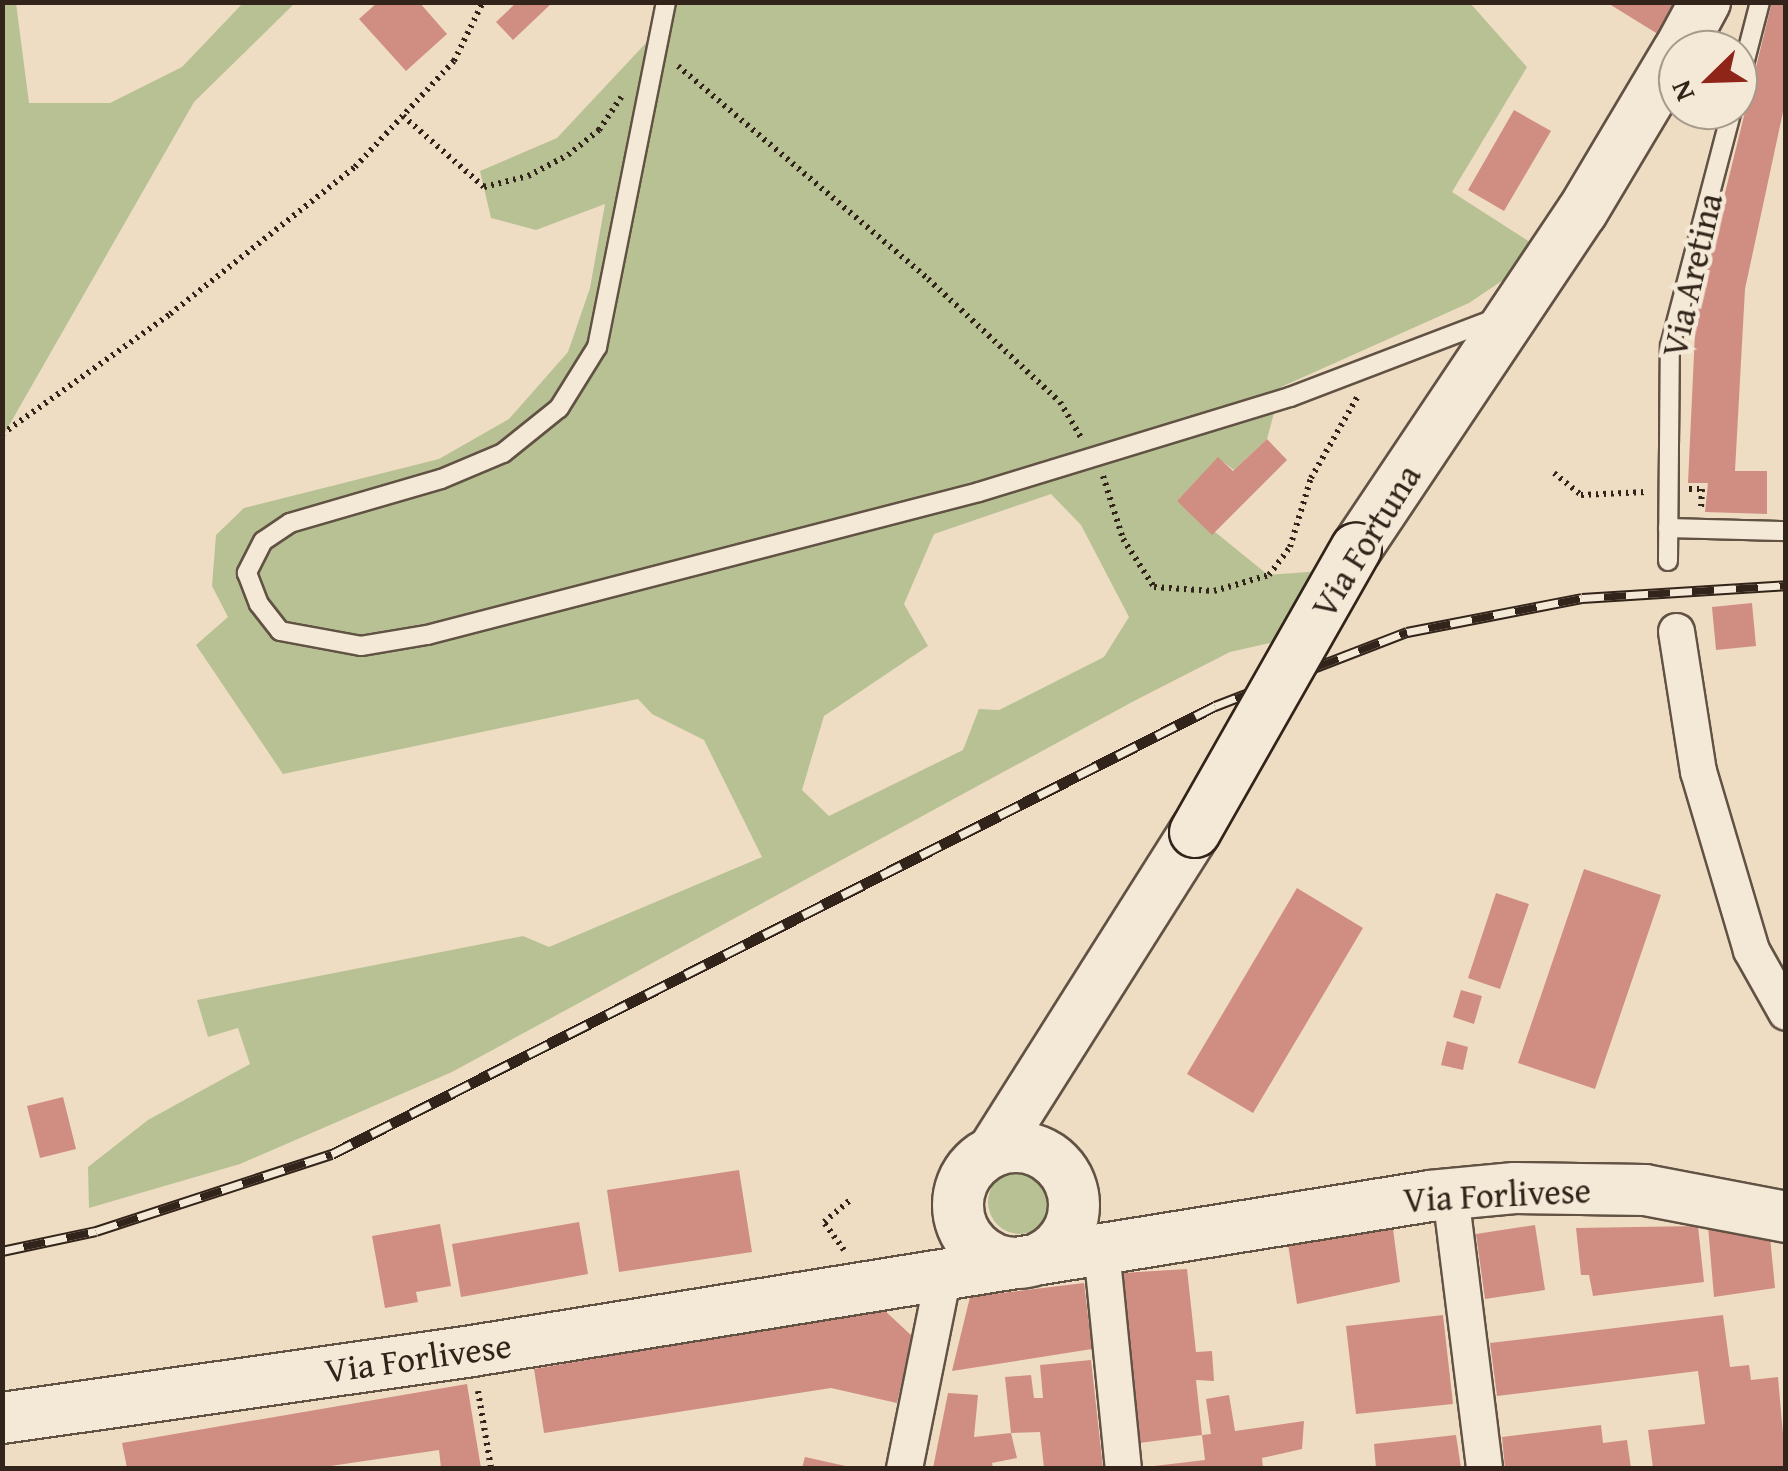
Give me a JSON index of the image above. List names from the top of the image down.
{
  "streets": {
    "street": ["Via Fortuna", "Via Forlivese"],
    "lane": ["Via Aretina"]
  },
  "crossings": [
    ["Via Fortuna", "Via Forlivese"]
  ],
  "north": "bottom left"
}
